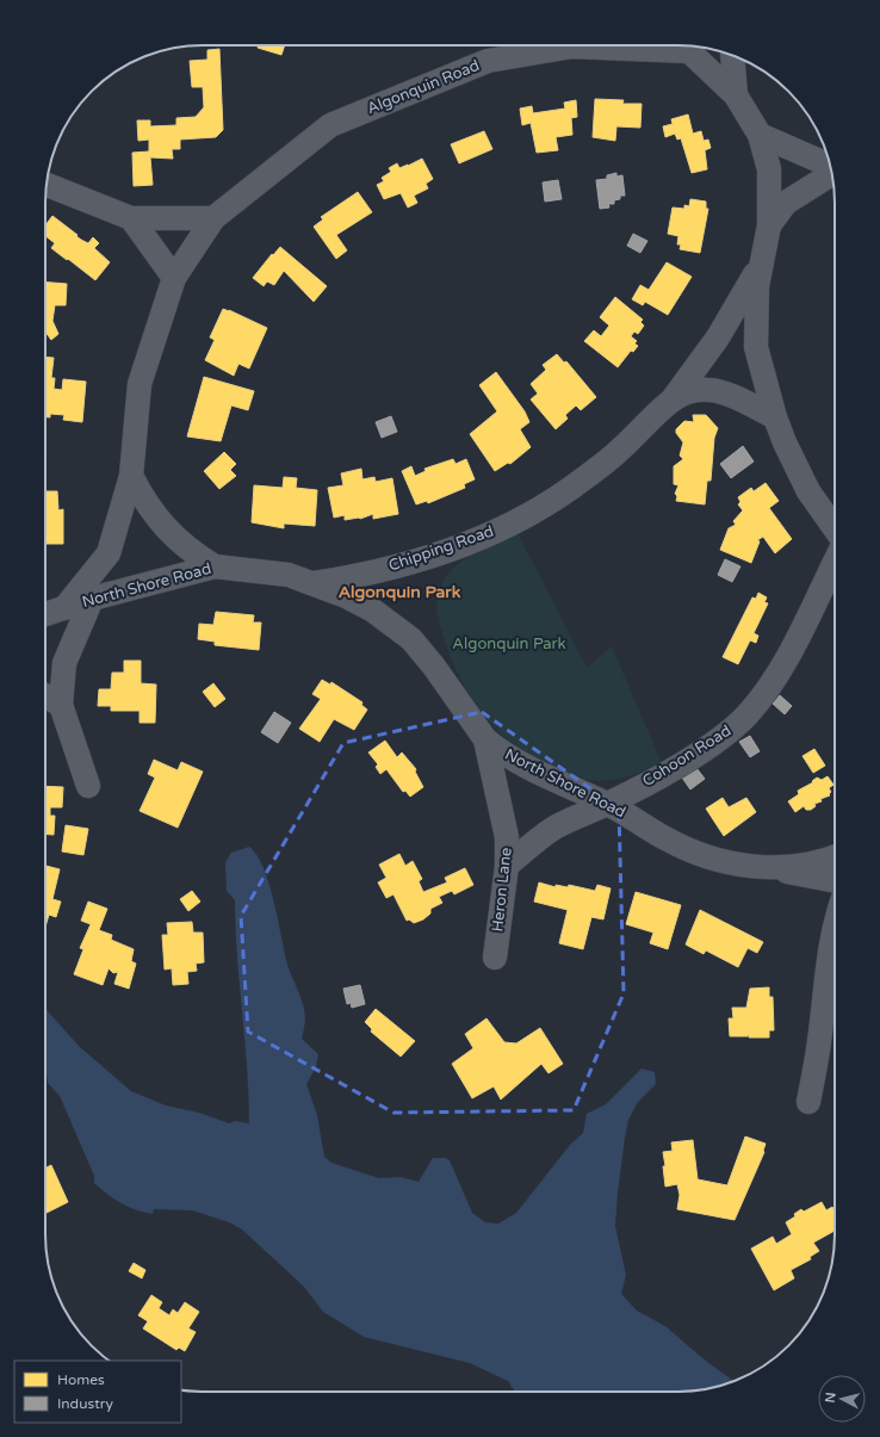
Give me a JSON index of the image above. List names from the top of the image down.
{
  "streets": {
    "street": [
      "Algonquin Road",
      "Chipping Road",
      "North Shore Road",
      "Cohoon Road",
      "Heron Lane"
    ]
  },
  "crossings": [
    ["Algonquin Road", "Chipping Road"],
    ["Algonquin Road", "North Shore Road"],
    ["Chipping Road", "North Shore Road"],
    ["North Shore Road", "Cohoon Road"],
    ["North Shore Road", "Heron Lane"],
    ["Cohoon Road", "Heron Lane"]
  ],
  "districts": ["Algonquin Park"],
  "parks": ["Algonquin Park"],
  "legend": ["Homes", "Industry"],
  "north": "left"
}
